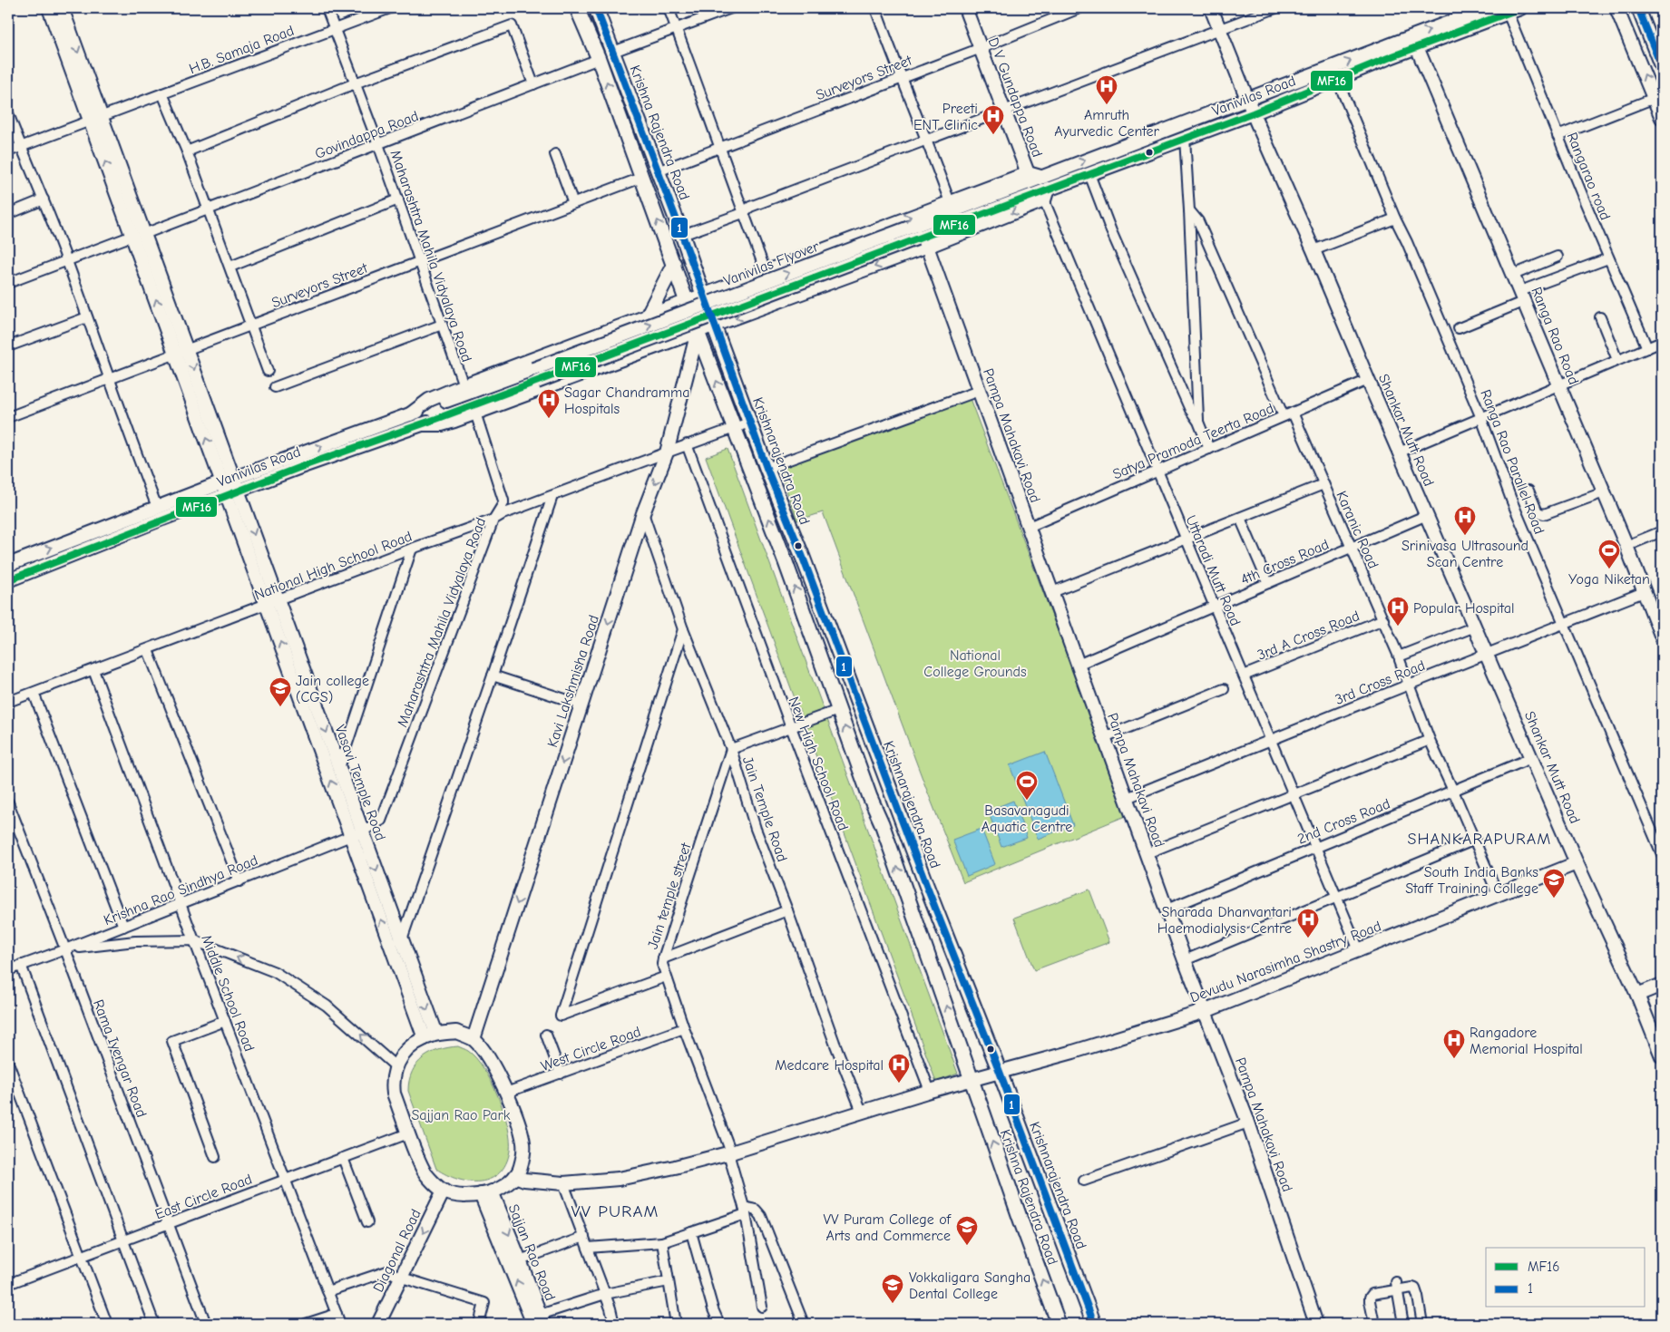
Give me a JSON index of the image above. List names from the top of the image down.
{
  "streets": {
    "main road": [
      "Vanivilas Road",
      "D V Gundappa Road",
      "Krishna Rajendra Road",
      "Vanivilas Flyover",
      "Ranga Rao Road",
      "Shankar Mutt Road",
      "Pampa Mahakavi Road",
      "Krishnarajendra Road",
      "Kavi Lakshmisha Road",
      "Vasavi Temple Road",
      "Devudu Narasimha Shastry Road",
      "Diagonal Road",
      "Sajjan Rao Road"
    ],
    "street": [
      "H.B. Samaja Road",
      "Surveyors Street",
      "Govindappa Road",
      "Rangarao road",
      "Maharashtra Mahila Vidyalaya Road",
      "Satya Pramoda Teerta Road",
      "Ranga Rao Parallel Road",
      "Karanic Road",
      "4th Cross Road",
      "National High School Road",
      "Uttaradi Mutt Road",
      "3rd A Cross Road",
      "3rd Cross Road",
      "New High School Road",
      "Jain Temple Road",
      "2nd Cross Road",
      "Krishna Rao Sindhya Road",
      "Jain temple street",
      "Middle School Road",
      "West Circle Road",
      "Rama Iyengar Road",
      "East Circle Road"
    ]
  },
  "crossings": [
    ["H.B. Samaja Road", "Maharashtra Mahila Vidyalaya Road"],
    ["H.B. Samaja Road", "Vasavi Temple Road"],
    ["Surveyors Street", "D V Gundappa Road"],
    ["Surveyors Street", "Krishna Rajendra Road"],
    ["Surveyors Street", "Maharashtra Mahila Vidyalaya Road"],
    ["Surveyors Street", "Vasavi Temple Road"],
    ["Vanivilas Road", "Rangarao road"],
    ["Vanivilas Road", "Vanivilas Flyover"],
    ["Vanivilas Road", "Ranga Rao Road"],
    ["Vanivilas Road", "Shankar Mutt Road"],
    ["Vanivilas Road", "Ranga Rao Parallel Road"],
    ["Vanivilas Road", "Uttaradi Mutt Road"],
    ["Vanivilas Road", "Vasavi Temple Road"],
    ["Krishna Rajendra Road", "Govindappa Road"],
    ["Krishna Rajendra Road", "Krishnarajendra Road"],
    ["Krishna Rajendra Road", "Kavi Lakshmisha Road"],
    ["Krishna Rajendra Road", "Devudu Narasimha Shastry Road"],
    ["Govindappa Road", "Maharashtra Mahila Vidyalaya Road"],
    ["Govindappa Road", "Vasavi Temple Road"],
    ["Maharashtra Mahila Vidyalaya Road", "National High School Road"],
    ["Maharashtra Mahila Vidyalaya Road", "Vasavi Temple Road"],
    ["Maharashtra Mahila Vidyalaya Road", "Krishna Rao Sindhya Road"],
    ["Vanivilas Flyover", "Uttaradi Mutt Road"],
    ["Ranga Rao Road", "3rd Cross Road"],
    ["Shankar Mutt Road", "Satya Pramoda Teerta Road"],
    ["Shankar Mutt Road", "4th Cross Road"],
    ["Shankar Mutt Road", "3rd Cross Road"],
    ["Shankar Mutt Road", "2nd Cross Road"],
    ["Shankar Mutt Road", "Devudu Narasimha Shastry Road"],
    ["Pampa Mahakavi Road", "Satya Pramoda Teerta Road"],
    ["Pampa Mahakavi Road", "4th Cross Road"],
    ["Pampa Mahakavi Road", "3rd Cross Road"],
    ["Pampa Mahakavi Road", "2nd Cross Road"],
    ["Pampa Mahakavi Road", "Devudu Narasimha Shastry Road"],
    ["Satya Pramoda Teerta Road", "Karanic Road"],
    ["Satya Pramoda Teerta Road", "Uttaradi Mutt Road"],
    ["Krishnarajendra Road", "Devudu Narasimha Shastry Road"],
    ["Ranga Rao Parallel Road", "3rd Cross Road"],
    ["Karanic Road", "4th Cross Road"],
    ["Karanic Road", "3rd A Cross Road"],
    ["Karanic Road", "3rd Cross Road"],
    ["Karanic Road", "2nd Cross Road"],
    ["Karanic Road", "Devudu Narasimha Shastry Road"],
    ["4th Cross Road", "Uttaradi Mutt Road"],
    ["National High School Road", "Kavi Lakshmisha Road"],
    ["National High School Road", "Vasavi Temple Road"],
    ["National High School Road", "Middle School Road"],
    ["Uttaradi Mutt Road", "3rd A Cross Road"],
    ["Uttaradi Mutt Road", "3rd Cross Road"],
    ["Uttaradi Mutt Road", "2nd Cross Road"],
    ["Uttaradi Mutt Road", "Devudu Narasimha Shastry Road"],
    ["Kavi Lakshmisha Road", "Vasavi Temple Road"],
    ["Kavi Lakshmisha Road", "Jain Temple Road"],
    ["Kavi Lakshmisha Road", "Devudu Narasimha Shastry Road"],
    ["Kavi Lakshmisha Road", "West Circle Road"],
    ["Kavi Lakshmisha Road", "East Circle Road"],
    ["Kavi Lakshmisha Road", "Diagonal Road"],
    ["Kavi Lakshmisha Road", "Sajjan Rao Road"],
    ["New High School Road", "Devudu Narasimha Shastry Road"],
    ["Vasavi Temple Road", "Krishna Rao Sindhya Road"],
    ["Vasavi Temple Road", "Devudu Narasimha Shastry Road"],
    ["Vasavi Temple Road", "West Circle Road"],
    ["Vasavi Temple Road", "East Circle Road"],
    ["Vasavi Temple Road", "Diagonal Road"],
    ["Vasavi Temple Road", "Sajjan Rao Road"],
    ["Jain Temple Road", "Jain temple street"],
    ["Jain Temple Road", "Devudu Narasimha Shastry Road"],
    ["Krishna Rao Sindhya Road", "Middle School Road"],
    ["Krishna Rao Sindhya Road", "Rama Iyengar Road"],
    ["Jain temple street", "Devudu Narasimha Shastry Road"],
    ["Jain temple street", "West Circle Road"],
    ["Devudu Narasimha Shastry Road", "West Circle Road"],
    ["Devudu Narasimha Shastry Road", "East Circle Road"],
    ["Devudu Narasimha Shastry Road", "Diagonal Road"],
    ["Devudu Narasimha Shastry Road", "Sajjan Rao Road"],
    ["Middle School Road", "East Circle Road"],
    ["West Circle Road", "East Circle Road"],
    ["West Circle Road", "Diagonal Road"],
    ["West Circle Road", "Sajjan Rao Road"],
    ["Rama Iyengar Road", "East Circle Road"],
    ["East Circle Road", "Diagonal Road"],
    ["East Circle Road", "Sajjan Rao Road"],
    ["Diagonal Road", "Sajjan Rao Road"]
  ],
  "one_way": ["Krishna Rajendra Road", "Kavi Lakshmisha Road", "Diagonal Road"],
  "districts": ["SHANKARAPURAM", "VV PURAM"],
  "parks": ["National College Grounds", "Sajjan Rao Park"],
  "places": {
    "hospital": [
      "Amruth Ayurvedic Center",
      "Preeti ENT Clinic",
      "Sagar Chandramma Hospitals",
      "Srinivasa Ultrasound Scan Centre",
      "Popular Hospital",
      "Sharada Dhanvantari Haemodialysis Centre",
      "Rangadore Memorial Hospital",
      "Medcare Hospital"
    ],
    "sports": ["Yoga Niketan", "Basavanagudi Aquatic Centre"],
    "school or university": [
      "Jain college (CGS)",
      "South India Banks Staff Training College",
      "VV Puram College of Arts and Commerce",
      "Vokkaligara Sangha Dental College"
    ]
  },
  "lines": ["transit line MF16", "transit line 1"],
  "legend": ["MF16", "1"]
}
